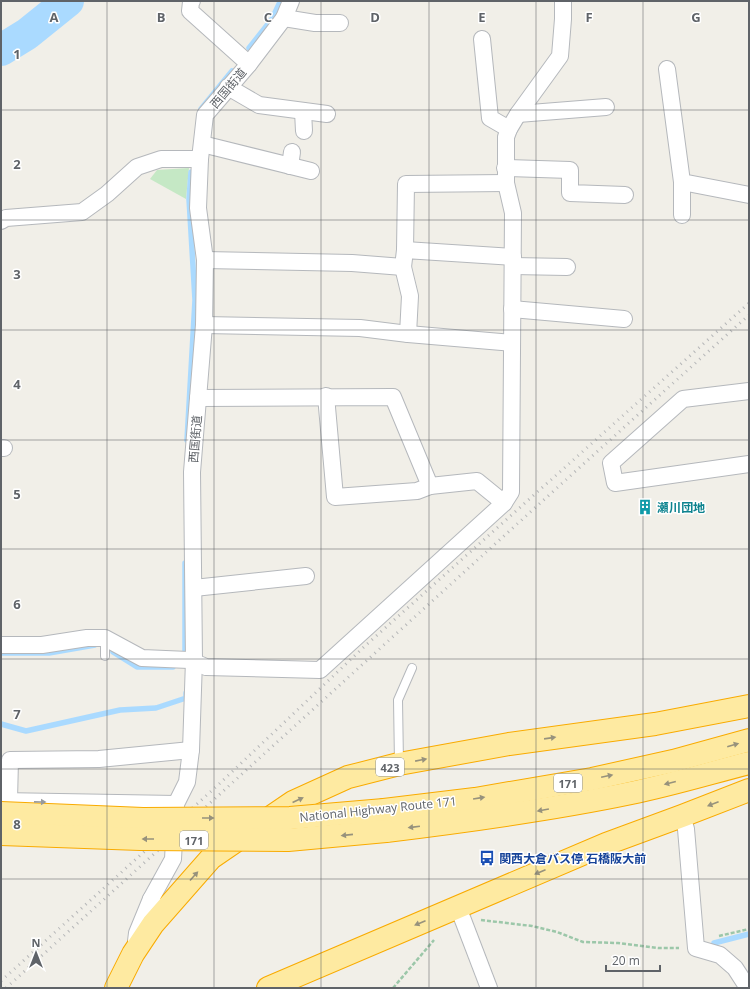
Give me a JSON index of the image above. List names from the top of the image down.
{
  "streets": {
    "highway": ["423", "171", "National Highway Route 171"],
    "street": ["西国街道"]
  },
  "crossings": [
    ["西国街道", "423"]
  ],
  "places": {
    "building": ["瀬川団地"],
    "bus stop": ["関西大倉バス停 石橋阪大前"]
  },
  "scale_bar": "20 m",
  "north": "top",
  "grid": {
    "columns": [
      "A",
      "B",
      "C",
      "D",
      "E",
      "F",
      "G"
    ],
    "rows": [
      "1",
      "2",
      "3",
      "4",
      "5",
      "6",
      "7",
      "8"
    ]
  }
}
